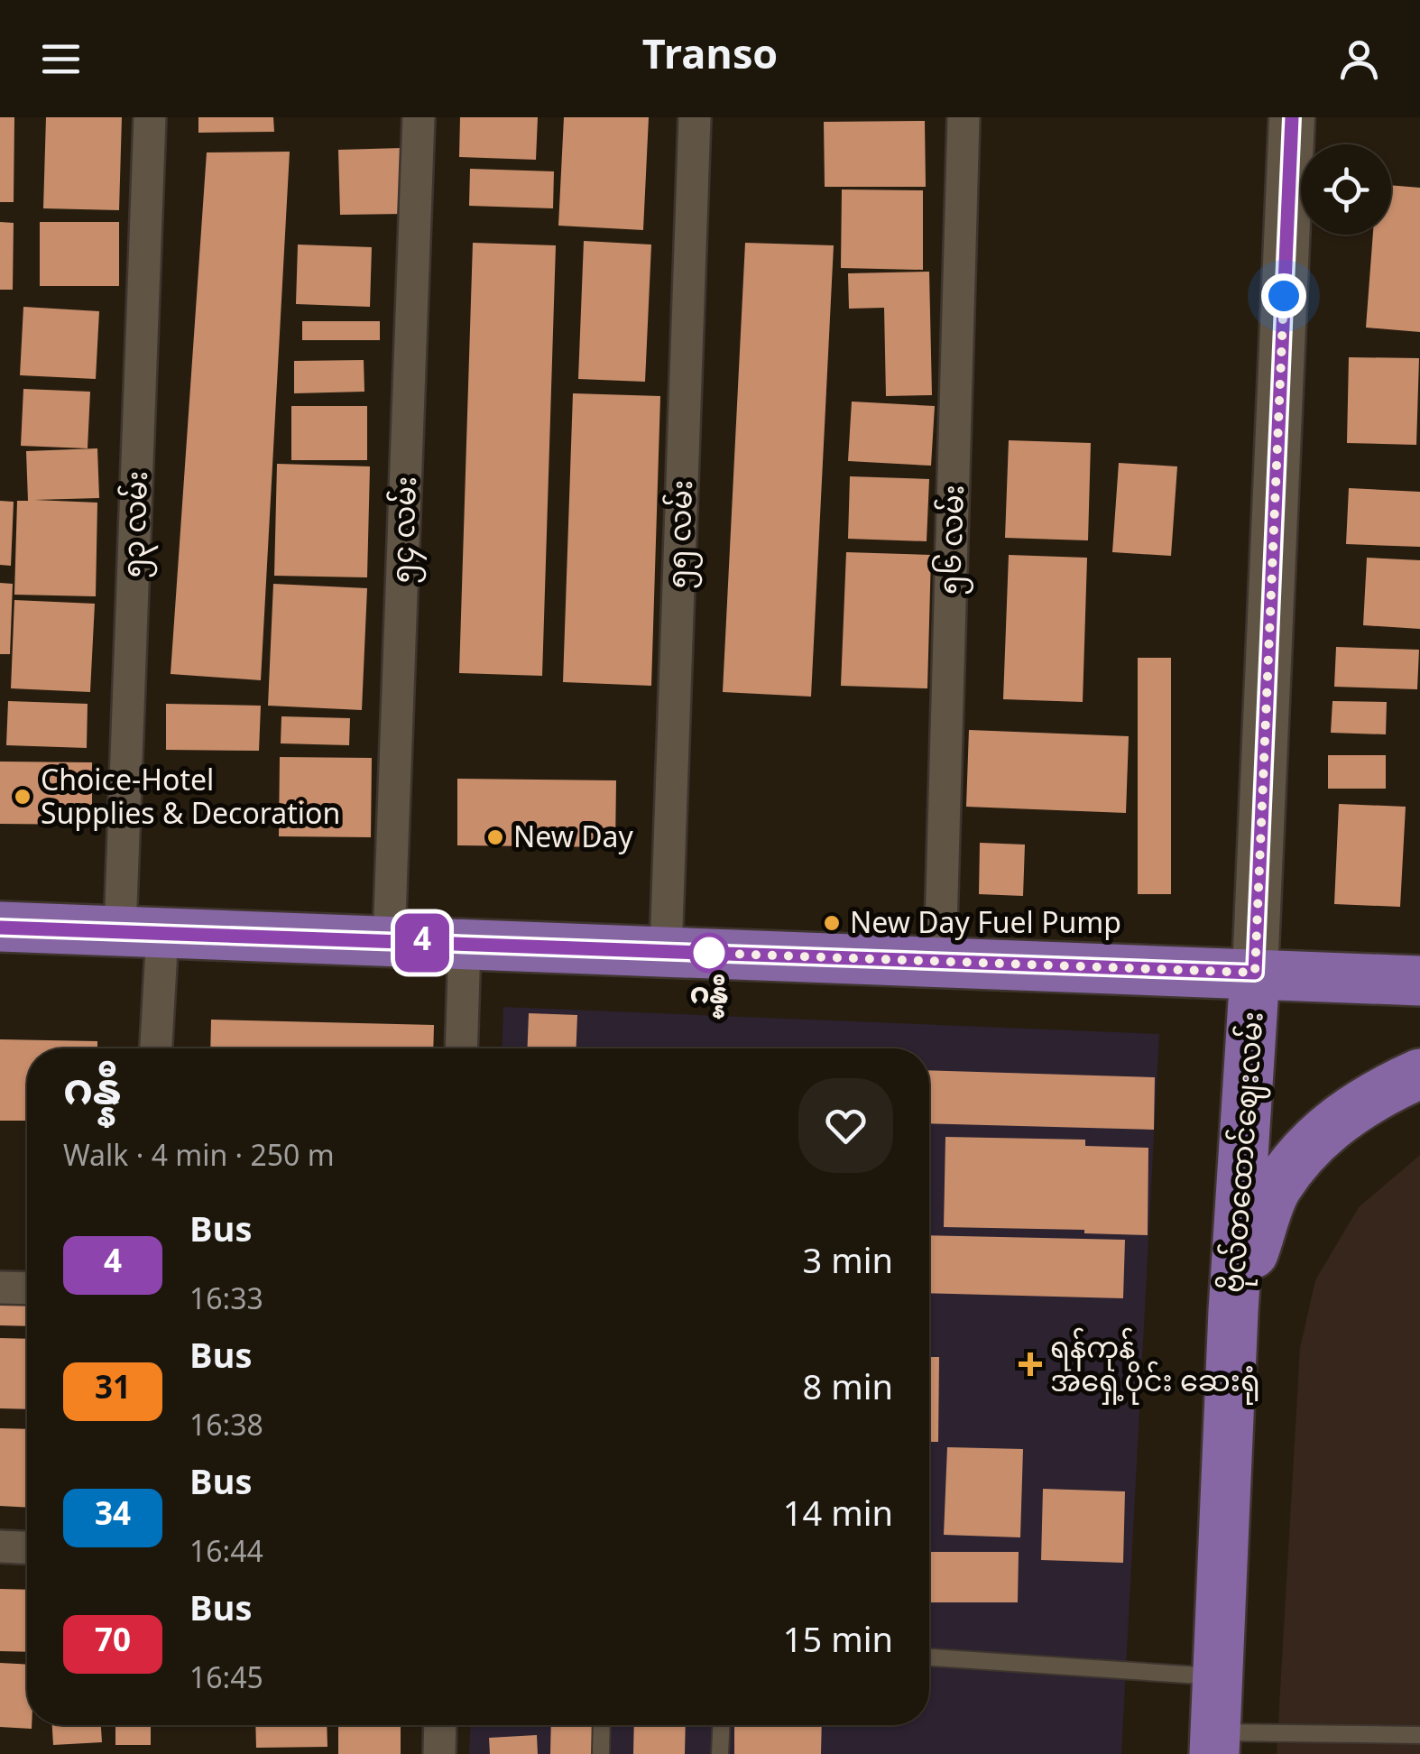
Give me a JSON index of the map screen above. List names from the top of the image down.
{
  "streets": {
    "main road": ["ဗိုလ်တထောင်ဈေးလမ်း"],
    "street": [
      "၅၃ လမ်း",
      "၅၄ လမ်း",
      "၅၅ လမ်း",
      "၅၆ လမ်း"
    ]
  },
  "places": {
    "other": [
      "Choice-Hotel Supplies & Decoration",
      "New Day",
      "New Day Fuel Pump",
      "ဂန္နီ"
    ],
    "health": ["ရန်ကုန် အရှေ့ပိုင်း ဆေးရုံ"]
  },
  "lines": ["bus line 4"],
  "page": {
    "header": "Transo",
    "on_map": "4",
    "heading": ["ဂန္နီ", "Walk · 4 min · 250 m"],
    "list": [
      {
        "mark": "4",
        "name": "Bus",
        "note": "16:33",
        "value": "3 min"
      },
      {
        "mark": "31",
        "name": "Bus",
        "note": "16:38",
        "value": "8 min"
      },
      {
        "mark": "34",
        "name": "Bus",
        "note": "16:44",
        "value": "14 min"
      },
      {
        "mark": "70",
        "name": "Bus",
        "note": "16:45",
        "value": "15 min"
      }
    ]
  }
}
